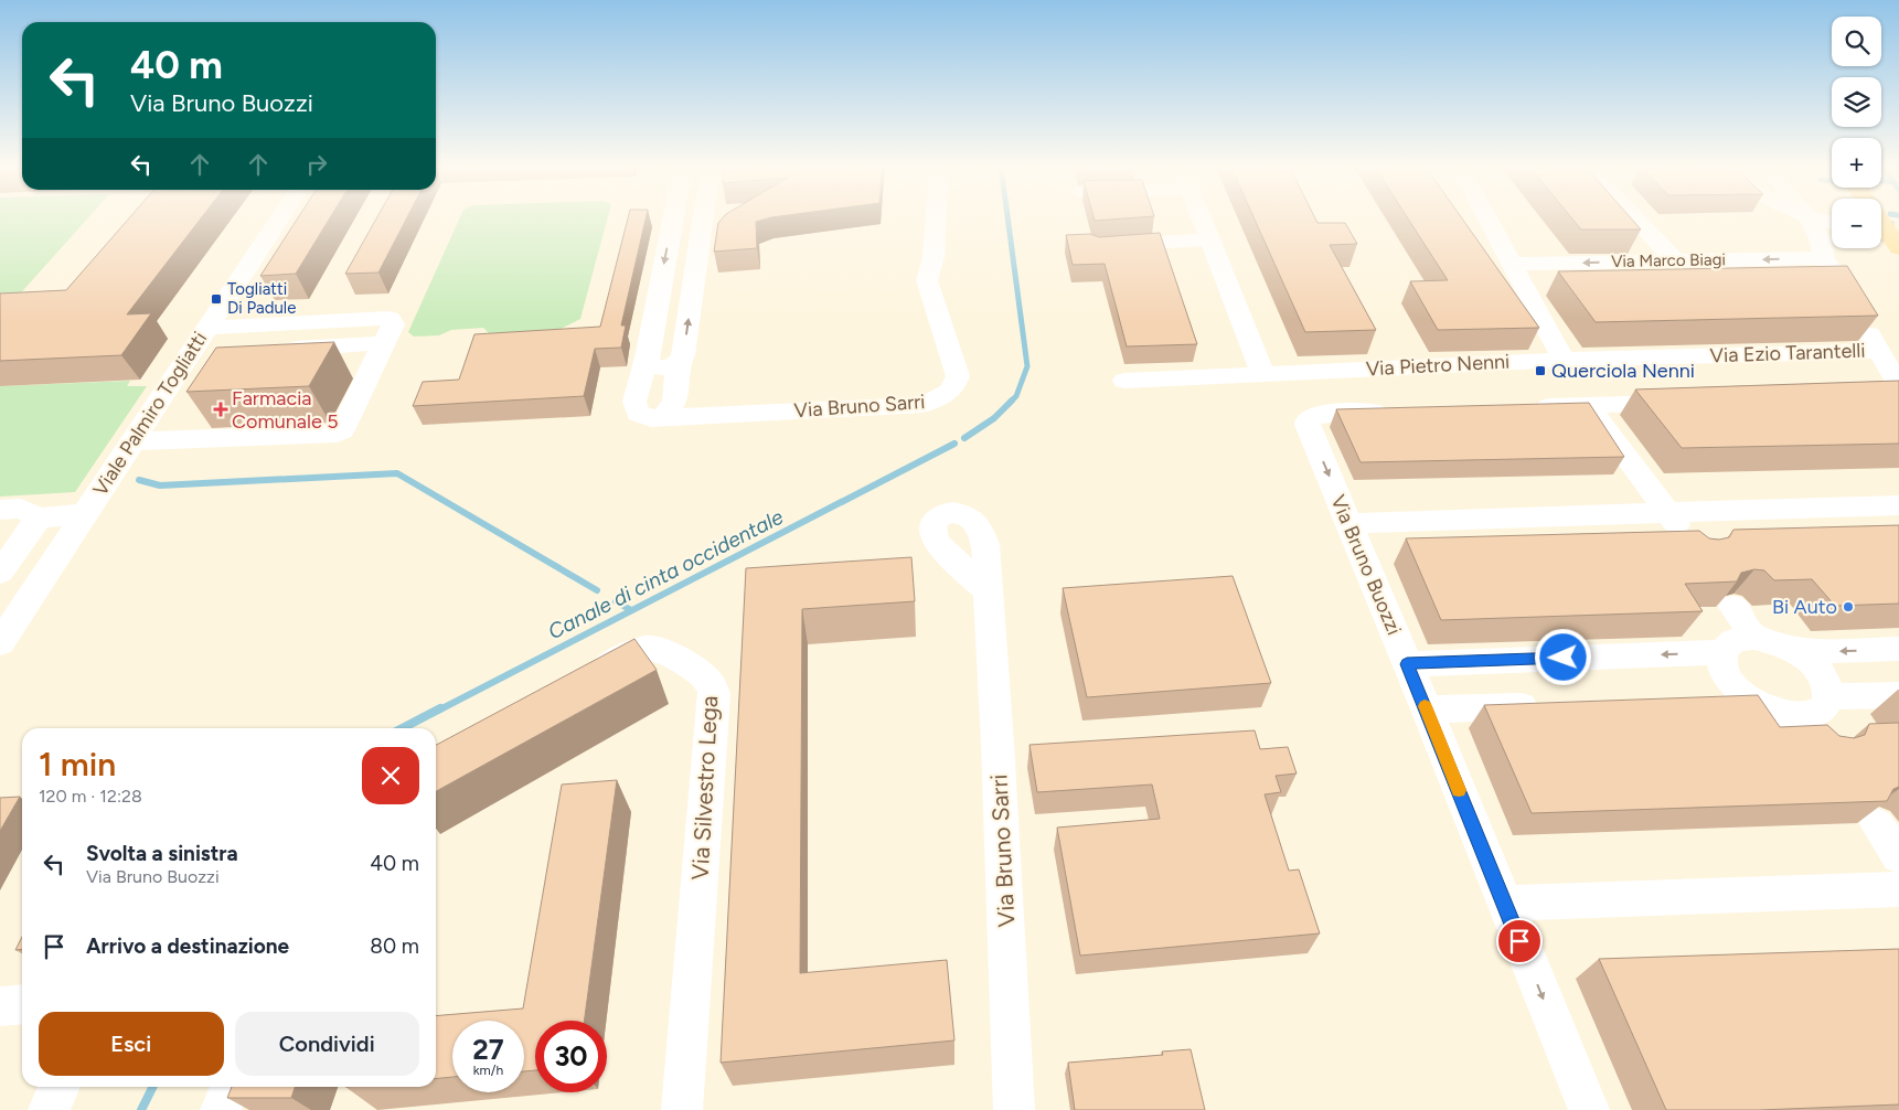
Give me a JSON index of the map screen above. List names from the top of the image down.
{
  "streets": {
    "street": [
      "Via Marco Biagi",
      "Via Ezio Tarantelli",
      "Via Pietro Nenni",
      "Via Bruno Sarri",
      "Viale Palmiro Togliatti",
      "Via Bruno Buozzi",
      "Via Silvestro Lega"
    ]
  },
  "crossings": [
    ["Via Ezio Tarantelli", "Via Pietro Nenni"]
  ],
  "water": ["Canale di cinta occidentale"],
  "places": {
    "transit": ["Togliatti Di Padule", "Querciola Nenni"],
    "health": ["Farmacia Comunale 5"],
    "other": ["Bi Auto"]
  },
  "page": {
    "map_buttons": ["+", "−"],
    "turn": ["40 m", "Via Bruno Buozzi"],
    "heading": ["1 min", "120 m · 12:28"],
    "list": [
      {
        "name": "Svolta a sinistra",
        "note": "Via Bruno Buozzi",
        "value": "40 m"
      },
      {
        "name": "Arrivo a destinazione",
        "value": "80 m"
      }
    ],
    "buttons": ["Esci", "Condividi"],
    "speed": "27 km/h",
    "limit": "30"
  }
}
